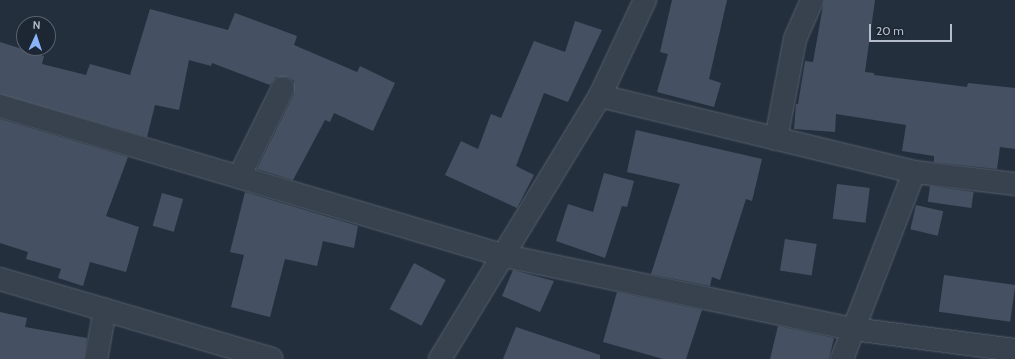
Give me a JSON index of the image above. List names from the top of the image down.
{
  "scale_bar": "20 m",
  "north": "top"
}
